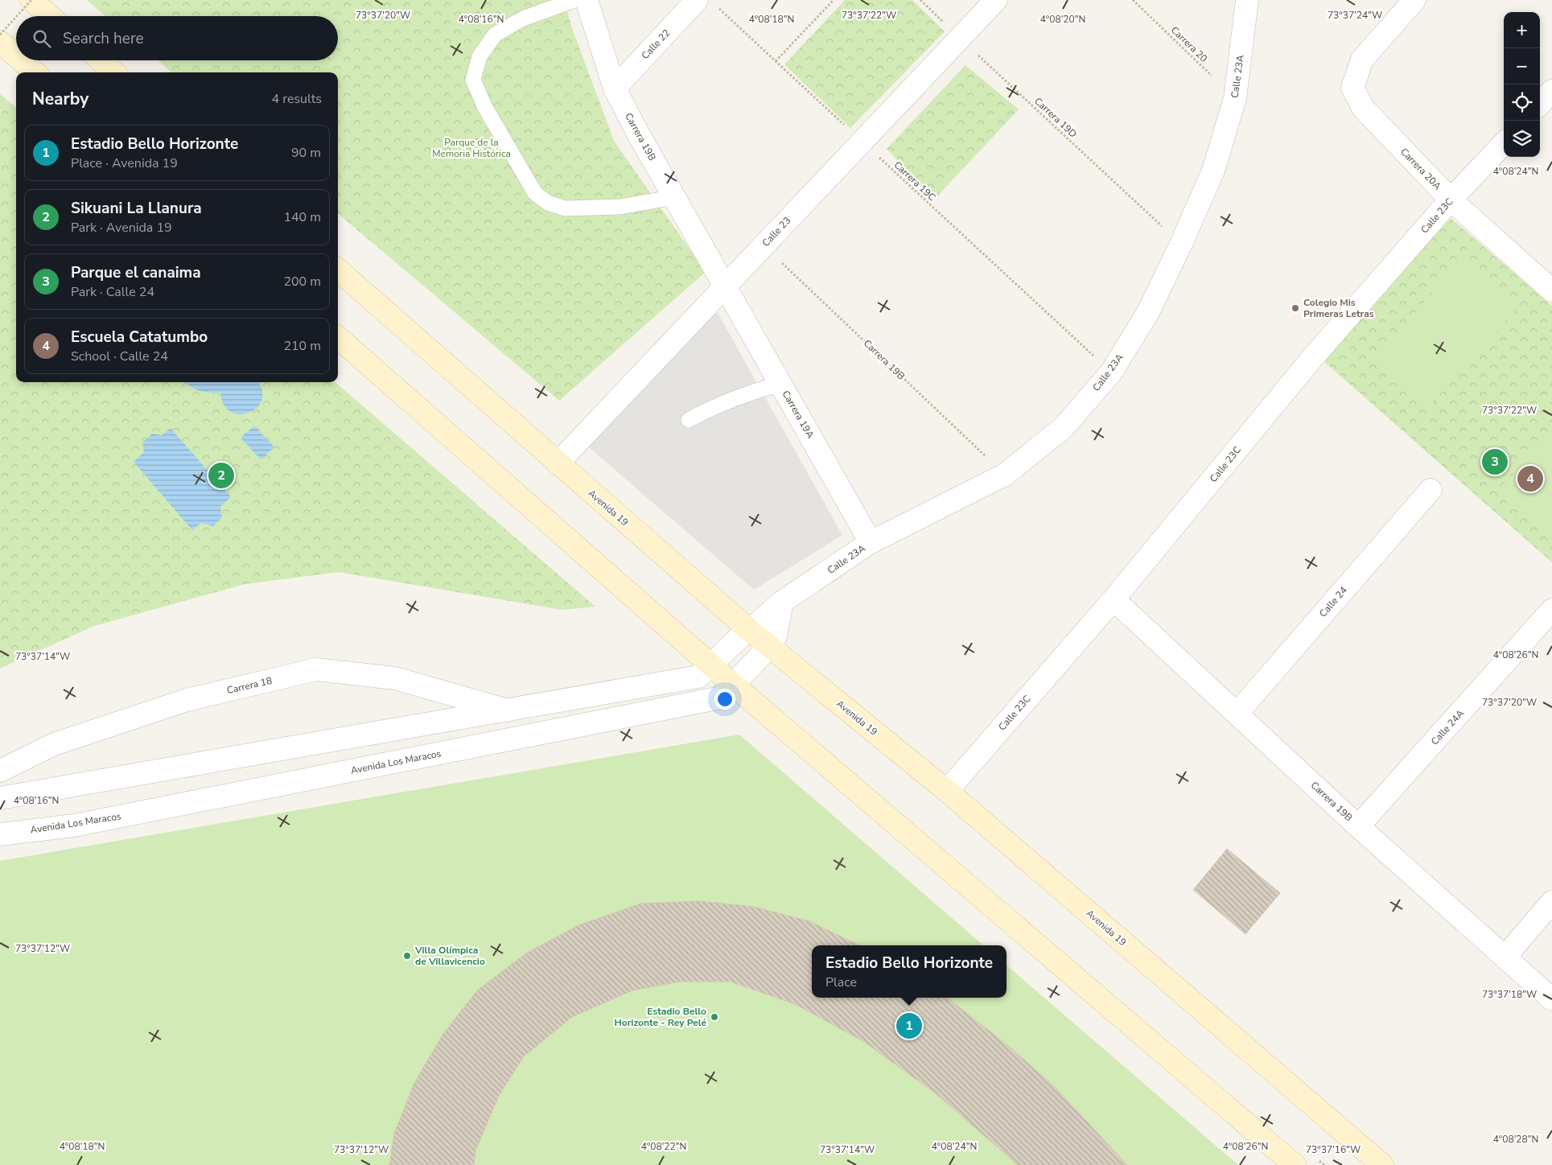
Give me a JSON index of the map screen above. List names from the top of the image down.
{
  "streets": {
    "main road": ["Avenida 19"],
    "street": [
      "Calle 22",
      "Calle 23A",
      "Carrera 19B",
      "Carrera 20A",
      "Calle 23C",
      "Calle 23",
      "Carrera 19A",
      "Calle 24",
      "Carrera 18",
      "Calle 24A",
      "Avenida Los Maracos"
    ],
    "path": ["Carrera 20", "Carrera 19D", "Carrera 19C"]
  },
  "crossings": [
    ["Calle 22", "Carrera 19B"],
    ["Calle 22", "Carrera 19C"],
    ["Carrera 20", "Calle 23A"],
    ["Calle 23A", "Carrera 19D"],
    ["Calle 23A", "Carrera 19B"],
    ["Calle 23A", "Carrera 19C"],
    ["Calle 23A", "Carrera 19A"],
    ["Calle 23A", "Avenida 19"],
    ["Carrera 19D", "Calle 23"],
    ["Carrera 19B", "Calle 23C"],
    ["Carrera 19B", "Calle 23"],
    ["Carrera 19B", "Carrera 19A"],
    ["Carrera 19B", "Calle 24"],
    ["Carrera 19B", "Calle 24A"],
    ["Carrera 20A", "Calle 23C"],
    ["Carrera 19C", "Calle 23"],
    ["Calle 23C", "Avenida 19"],
    ["Calle 23", "Carrera 19A"],
    ["Calle 23", "Avenida 19"],
    ["Avenida 19", "Avenida Los Maracos"]
  ],
  "parks": ["Parque de la Memoria Histórica"],
  "places": ["Colegio Mis Primeras Letras", "Villa Olímpica de Villavicencio", "Estadio Bello Horizonte - Rey Pelé"],
  "page": {
    "map_buttons": ["+", "−"],
    "search": "Search here",
    "heading": ["Nearby", "4 results"],
    "list": [
      {
        "mark": "1",
        "name": "Estadio Bello Horizonte",
        "note": "Place · Avenida 19",
        "value": "90 m"
      },
      {
        "mark": "2",
        "name": "Sikuani La Llanura",
        "note": "Park · Avenida 19",
        "value": "140 m"
      },
      {
        "mark": "3",
        "name": "Parque el canaima",
        "note": "Park · Calle 24",
        "value": "200 m"
      },
      {
        "mark": "4",
        "name": "Escuela Catatumbo",
        "note": "School · Calle 24",
        "value": "210 m"
      }
    ],
    "pins": [
      "3",
      "2",
      "4",
      "1"
    ],
    "popup": ["Estadio Bello Horizonte", "Place"]
  },
  "coordinates": [
    "73°37'20\"W",
    "73°37'22\"W",
    "73°37'24\"W",
    "4°08'16\"N",
    "4°08'18\"N",
    "4°08'20\"N",
    "4°08'24\"N",
    "4°08'26\"N",
    "73°37'14\"W",
    "73°37'12\"W",
    "73°37'18\"W",
    "4°08'28\"N",
    "4°08'22\"N",
    "73°37'16\"W"
  ]
}
